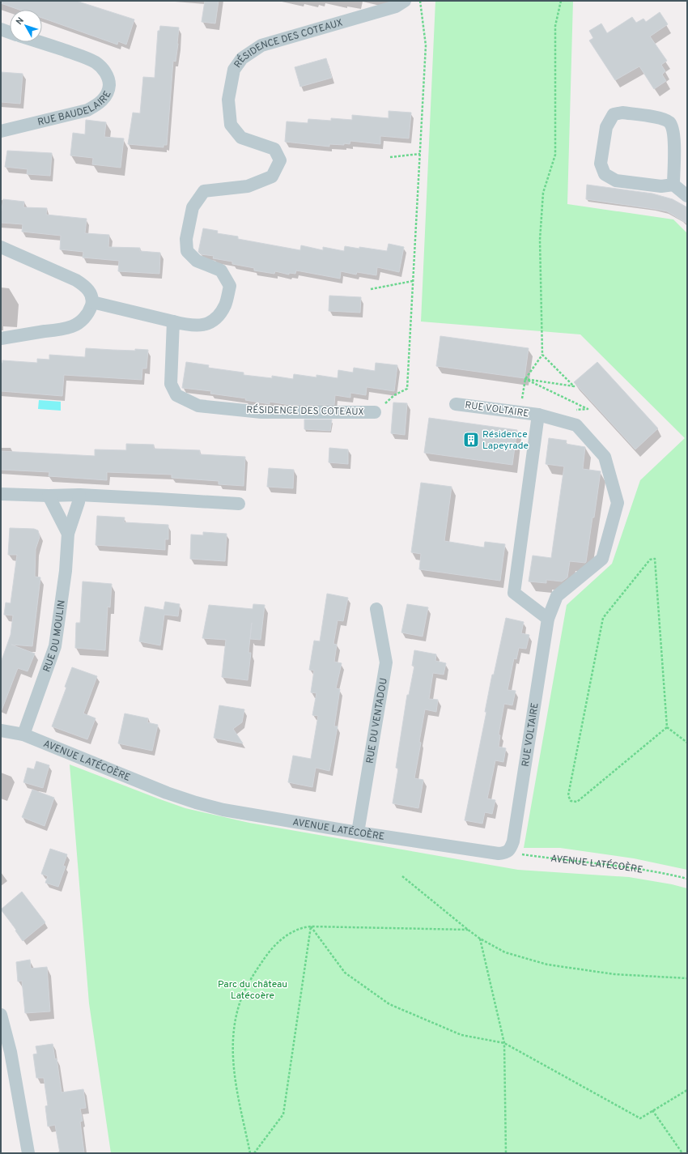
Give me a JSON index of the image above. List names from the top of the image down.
{
  "streets": {
    "street": [
      "RÉSIDENCE DES COTEAUX",
      "RUE BAUDELAIRE",
      "RUE VOLTAIRE",
      "RUE DU MOULIN",
      "RUE DU VENTADOU",
      "AVENUE LATÉCOÈRE"
    ]
  },
  "crossings": [
    ["RUE VOLTAIRE", "AVENUE LATÉCOÈRE"],
    ["RUE DU MOULIN", "AVENUE LATÉCOÈRE"],
    ["RUE DU VENTADOU", "AVENUE LATÉCOÈRE"]
  ],
  "parks": ["Parc du château Latécoère"],
  "places": {
    "building": ["Résidence Lapeyrade"]
  },
  "north": "top left"
}
